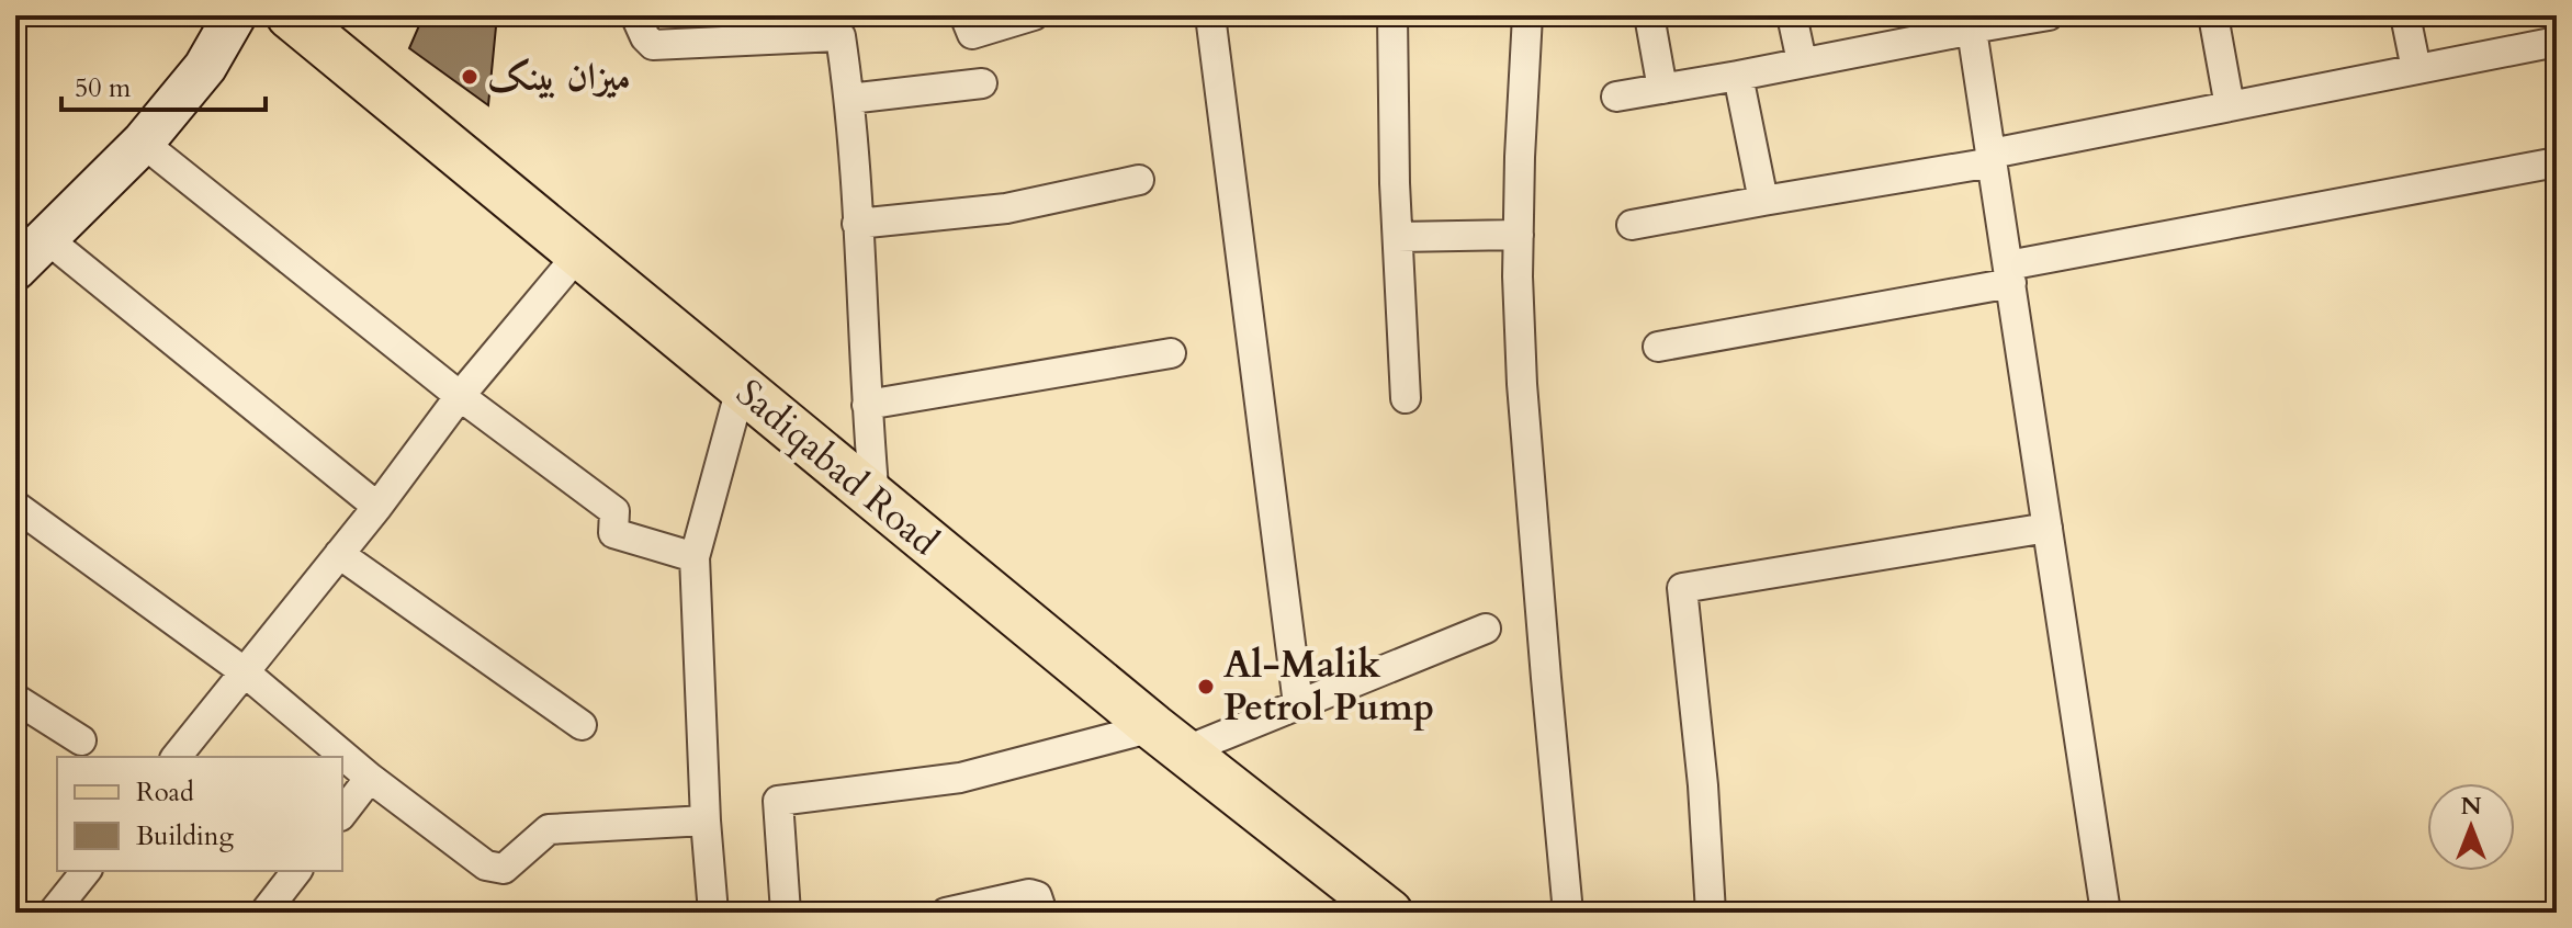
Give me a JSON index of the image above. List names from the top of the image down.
{
  "streets": {
    "main road": ["Sadiqabad Road"]
  },
  "places": ["میزان بینک", "Al-Malik Petrol Pump"],
  "legend": ["Road", "Building"],
  "scale_bar": "50 m",
  "north": "top"
}
